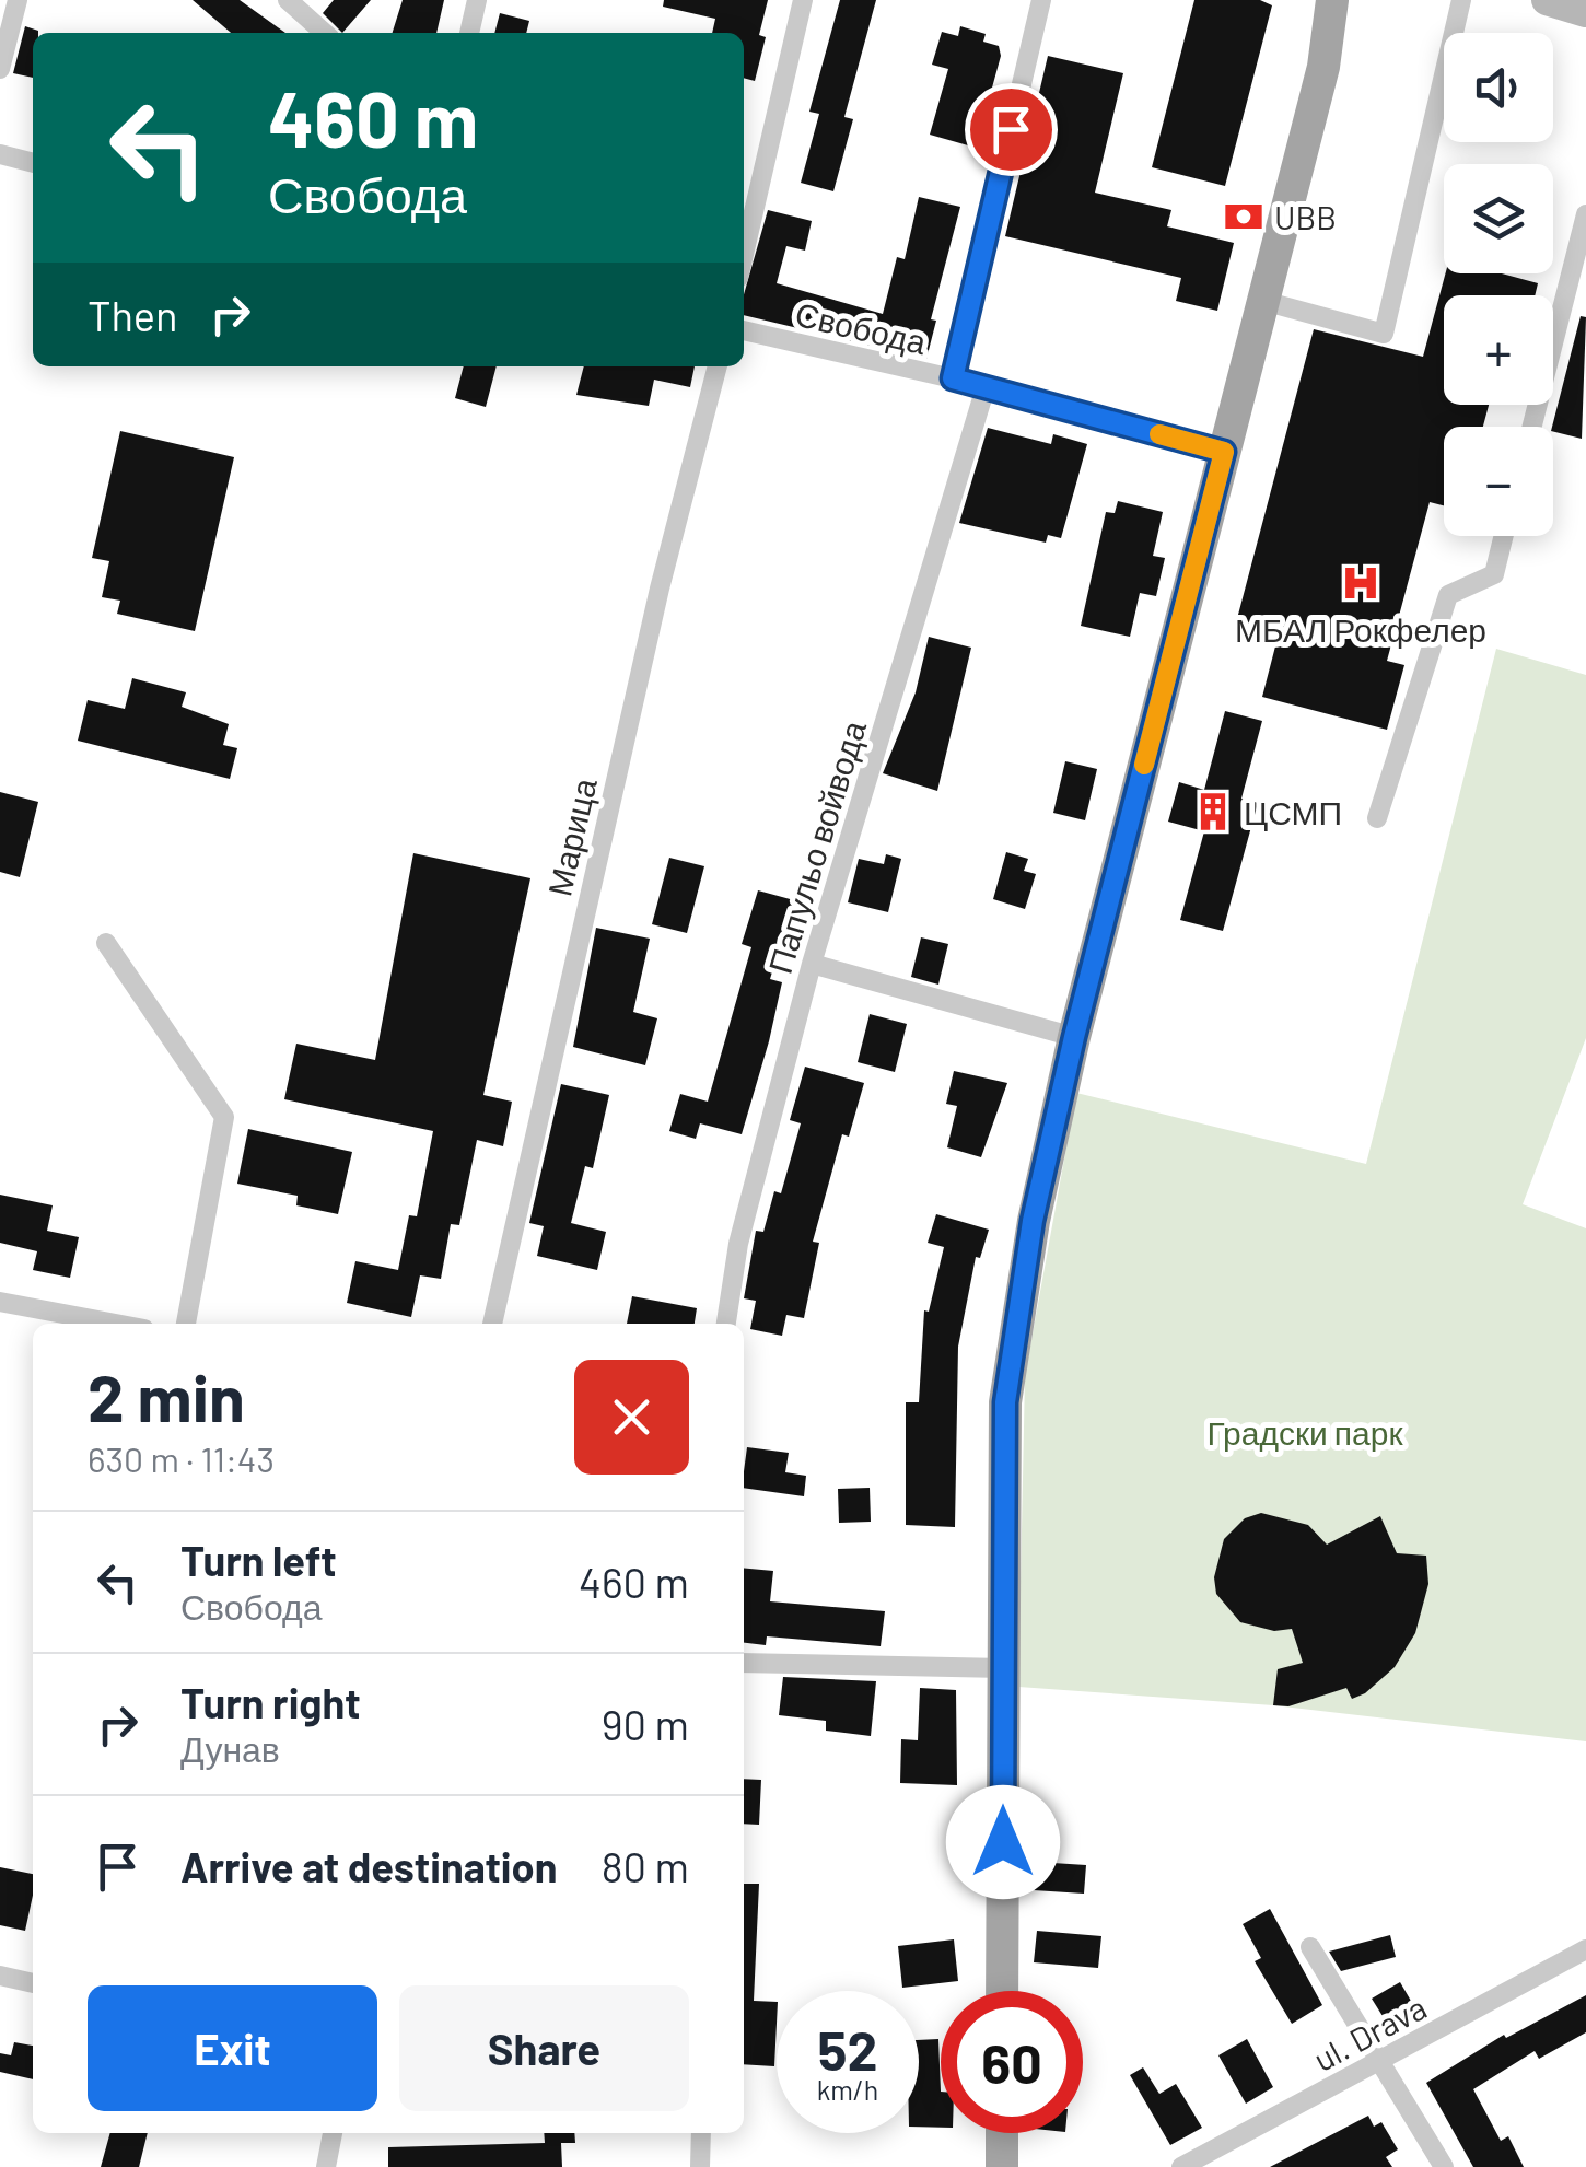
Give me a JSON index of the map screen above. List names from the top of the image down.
{
  "streets": {
    "street": [
      "Свобода",
      "Марица",
      "Папульо войвода",
      "ul. Drava"
    ]
  },
  "crossings": [
    ["Свобода", "Папульо войвода"]
  ],
  "parks": ["Градски парк"],
  "places": {
    "bank": ["UBB"],
    "hospital": ["МБАЛ Рокфелер"],
    "building": ["ЦСМП"]
  },
  "page": {
    "map_buttons": ["+", "−"],
    "turn": ["460 m", "Свобода"],
    "then": "Then",
    "heading": ["2 min", "630 m · 11:43"],
    "list": [
      {
        "name": "Turn left",
        "note": "Свобода",
        "value": "460 m"
      },
      {
        "name": "Turn right",
        "note": "Дунав",
        "value": "90 m"
      },
      {
        "name": "Arrive at destination",
        "value": "80 m"
      }
    ],
    "buttons": ["Exit", "Share"],
    "speed": "52 km/h",
    "limit": "60"
  }
}
